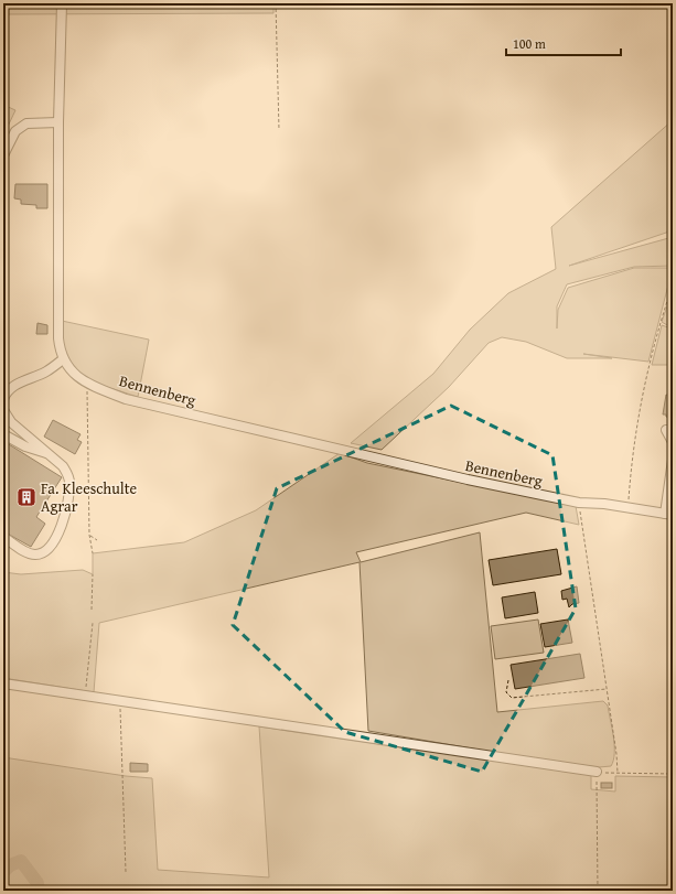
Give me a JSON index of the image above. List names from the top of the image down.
{
  "streets": {
    "street": ["Bennenberg"]
  },
  "places": {
    "building": ["Fa. Kleeschulte Agrar"]
  },
  "scale_bar": "100 m"
}
